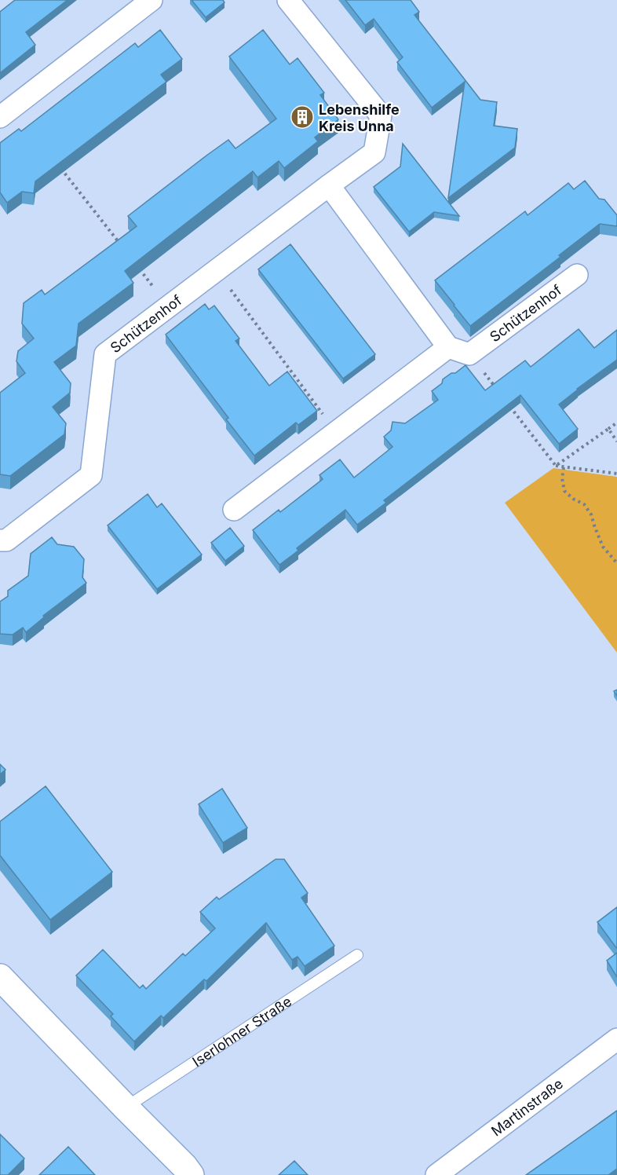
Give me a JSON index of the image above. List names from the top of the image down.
{
  "streets": {
    "street": ["Schützenhof", "Martinstraße"],
    "lane": ["Iserlohner Straße"]
  },
  "places": {
    "building": ["Lebenshilfe Kreis Unna"]
  }
}
